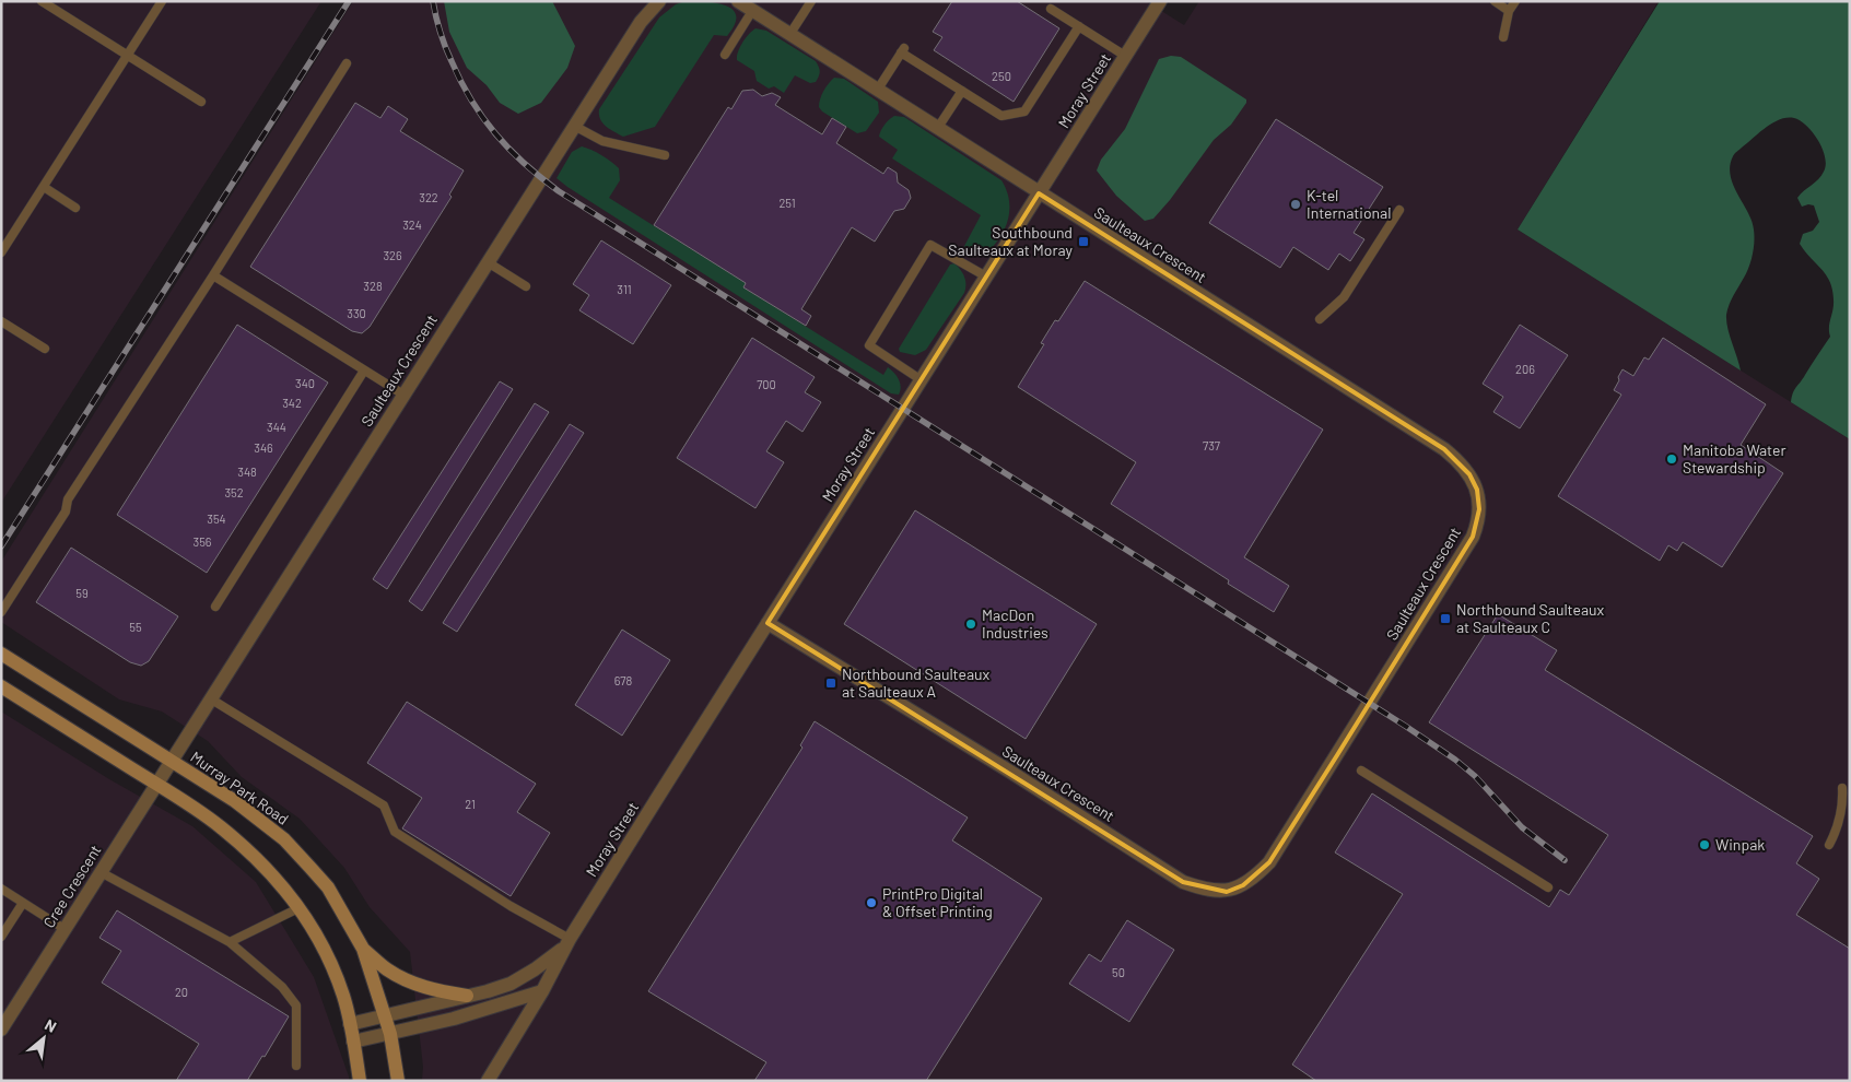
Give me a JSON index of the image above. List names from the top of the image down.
{
  "streets": {
    "street": [
      "Moray Street",
      "Saulteaux Crescent",
      "Murray Park Road",
      "Cree Crescent"
    ]
  },
  "crossings": [
    ["Moray Street", "Saulteaux Crescent"],
    ["Moray Street", "Murray Park Road"],
    ["Saulteaux Crescent", "Murray Park Road"],
    ["Saulteaux Crescent", "Cree Crescent"],
    ["Murray Park Road", "Cree Crescent"]
  ],
  "places": {
    "other": [
      "K-tel International",
      "Manitoba Water Stewardship",
      "MacDon Industries",
      "Winpak",
      "PrintPro Digital & Offset Printing"
    ],
    "transit": ["Southbound Saulteaux at Moray", "Northbound Saulteaux at Saulteaux C", "Northbound Saulteaux at Saulteaux A"]
  },
  "house_numbers": [
    "250",
    "322",
    "251",
    "324",
    "326",
    "328",
    "311",
    "330",
    "206",
    "340",
    "700",
    "342",
    "344",
    "737",
    "346",
    "348",
    "352",
    "354",
    "356",
    "59",
    "55",
    "678",
    "21",
    "50",
    "20"
  ],
  "north": "top right"
}
